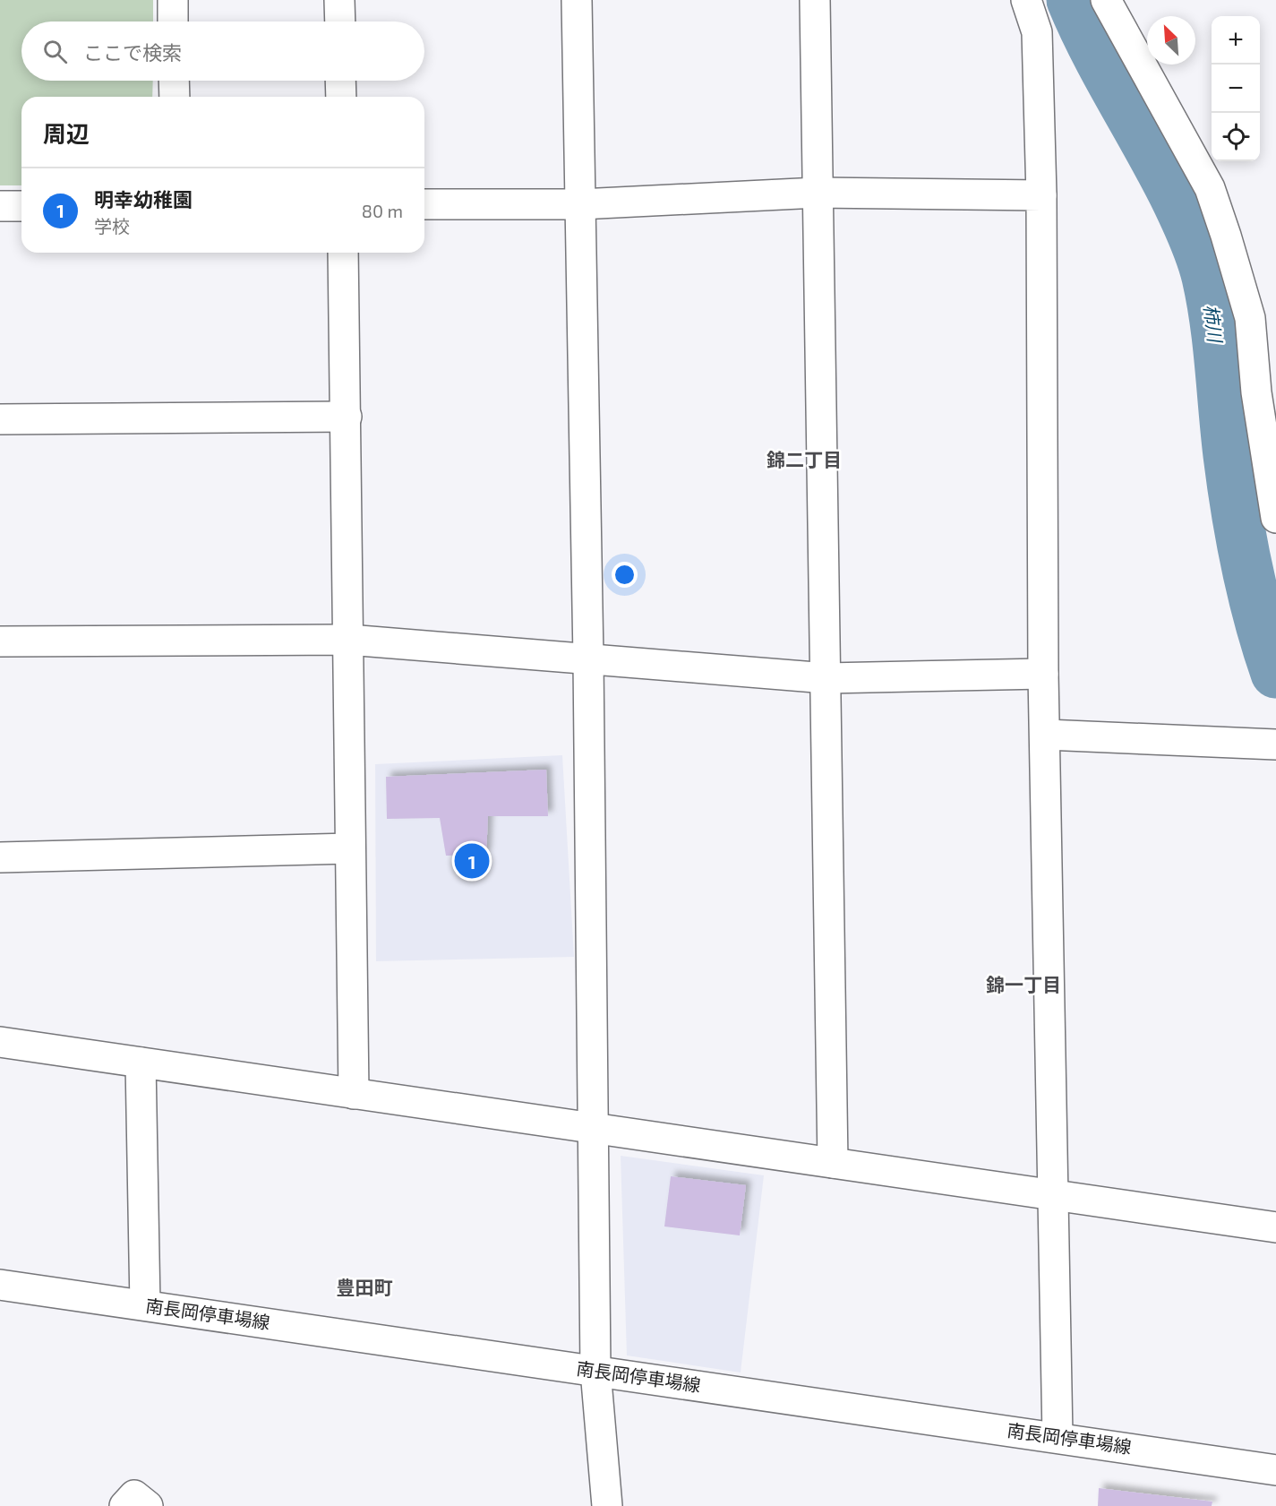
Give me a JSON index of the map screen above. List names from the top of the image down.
{
  "streets": {
    "street": ["南長岡停車場線"]
  },
  "districts": ["錦二丁目", "錦一丁目", "豊田町"],
  "water": ["柿川"],
  "north": "top left",
  "page": {
    "map_buttons": ["+", "−"],
    "search": "ここで検索",
    "heading": "周辺",
    "list": [
      {
        "mark": "1",
        "name": "明幸幼稚園",
        "note": "学校",
        "value": "80 m"
      }
    ],
    "pins": "1"
  }
}
